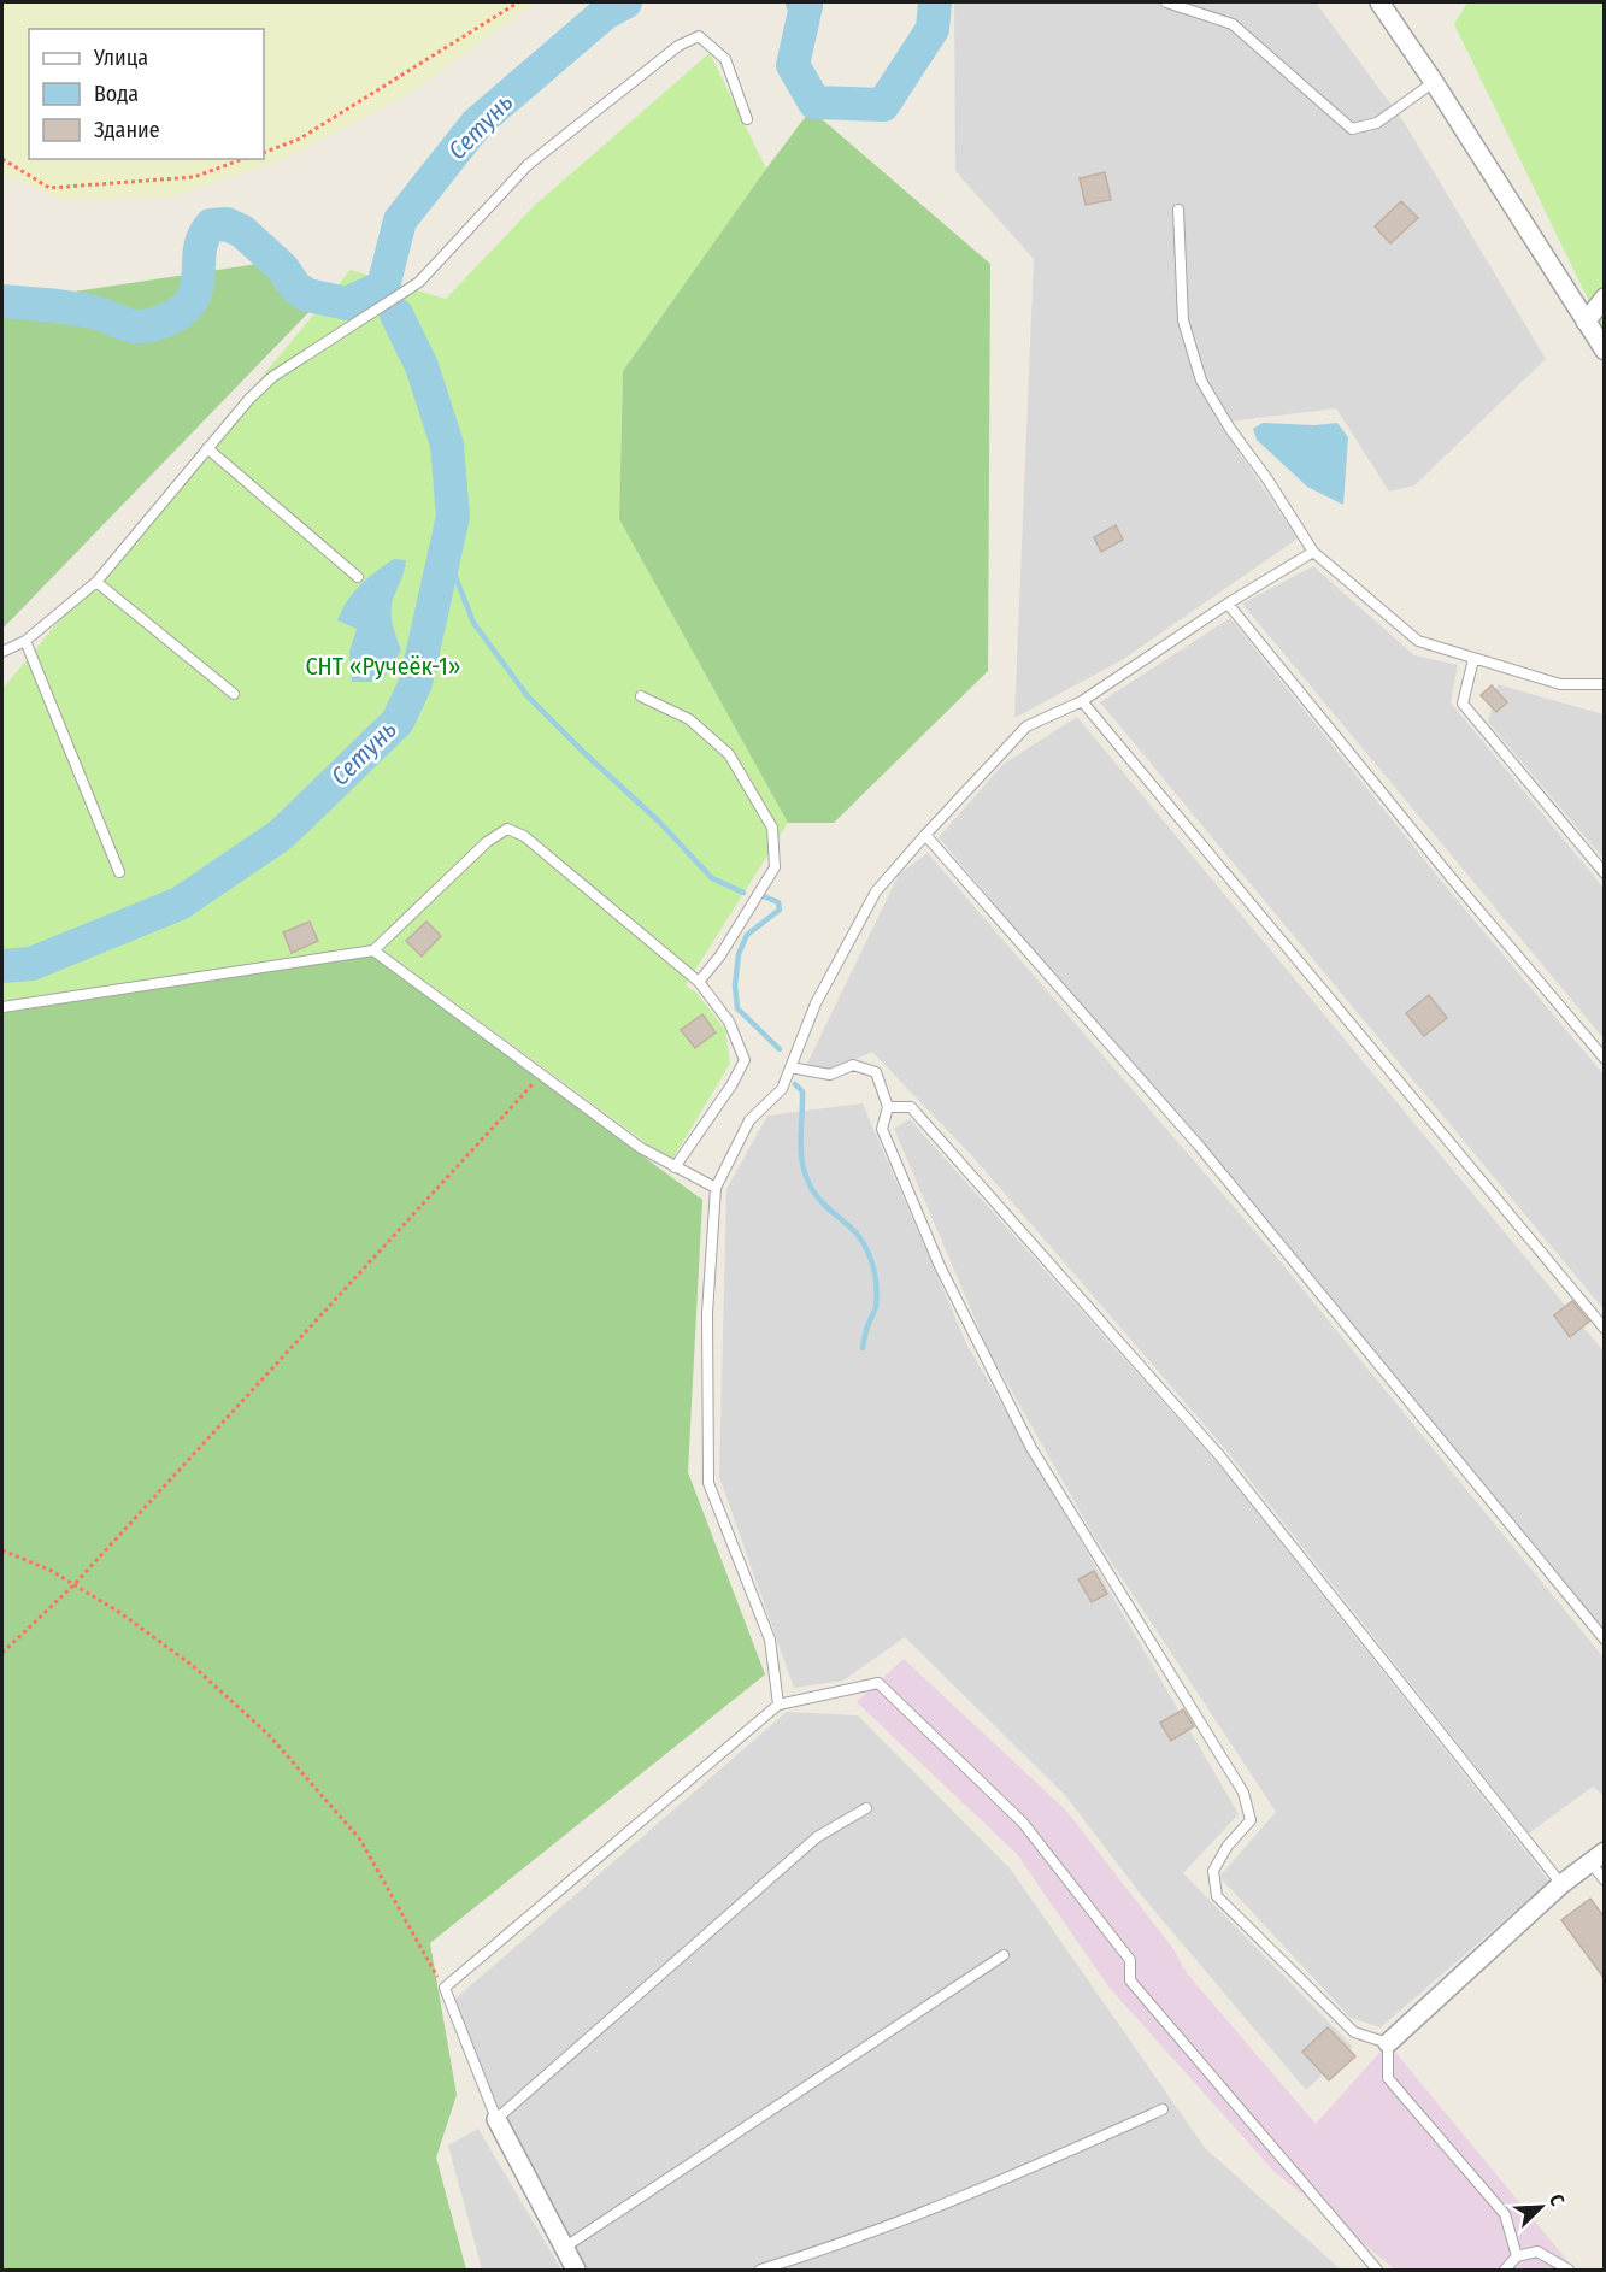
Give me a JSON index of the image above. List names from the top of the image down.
{
  "water": ["Сетунь"],
  "parks": ["СНТ «Ручеёк-1»"],
  "legend": ["Улица", "Вода", "Здание"],
  "north": "top right"
}
